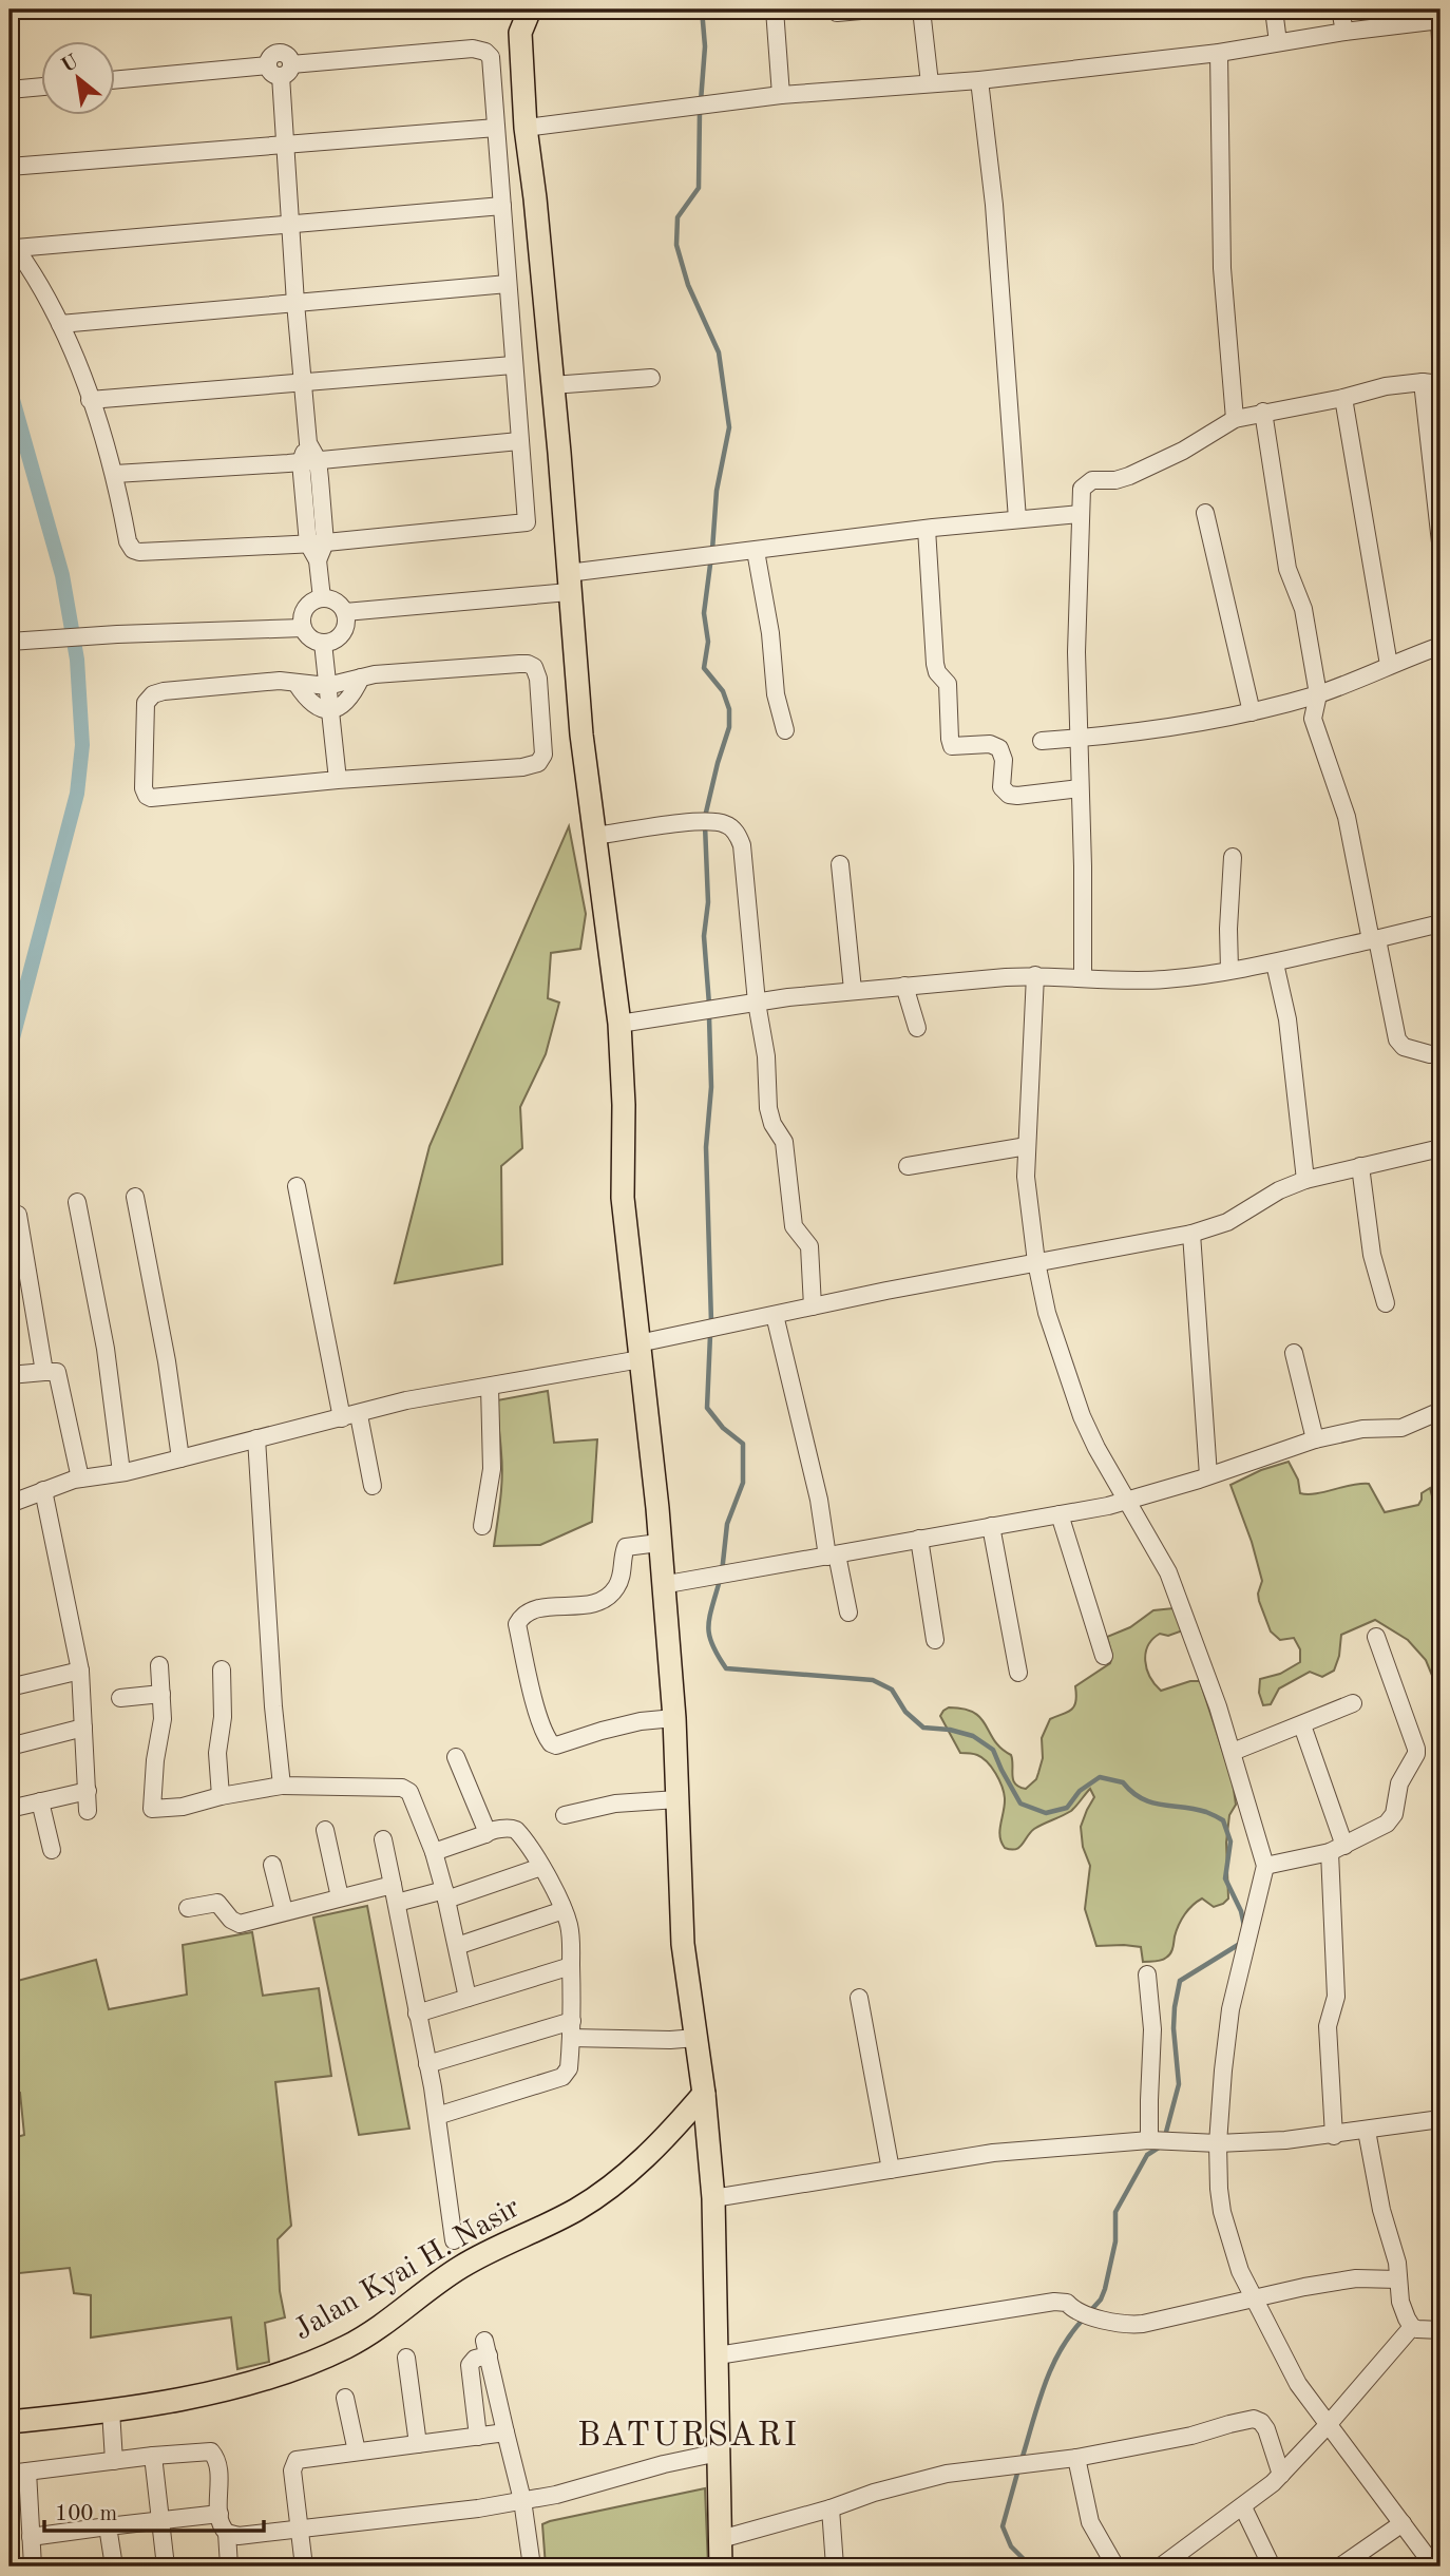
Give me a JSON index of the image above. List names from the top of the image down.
{
  "streets": {
    "main road": ["Jalan Kyai H. Nasir"]
  },
  "districts": ["BATURSARI"],
  "scale_bar": "100 m",
  "north": "top left"
}
